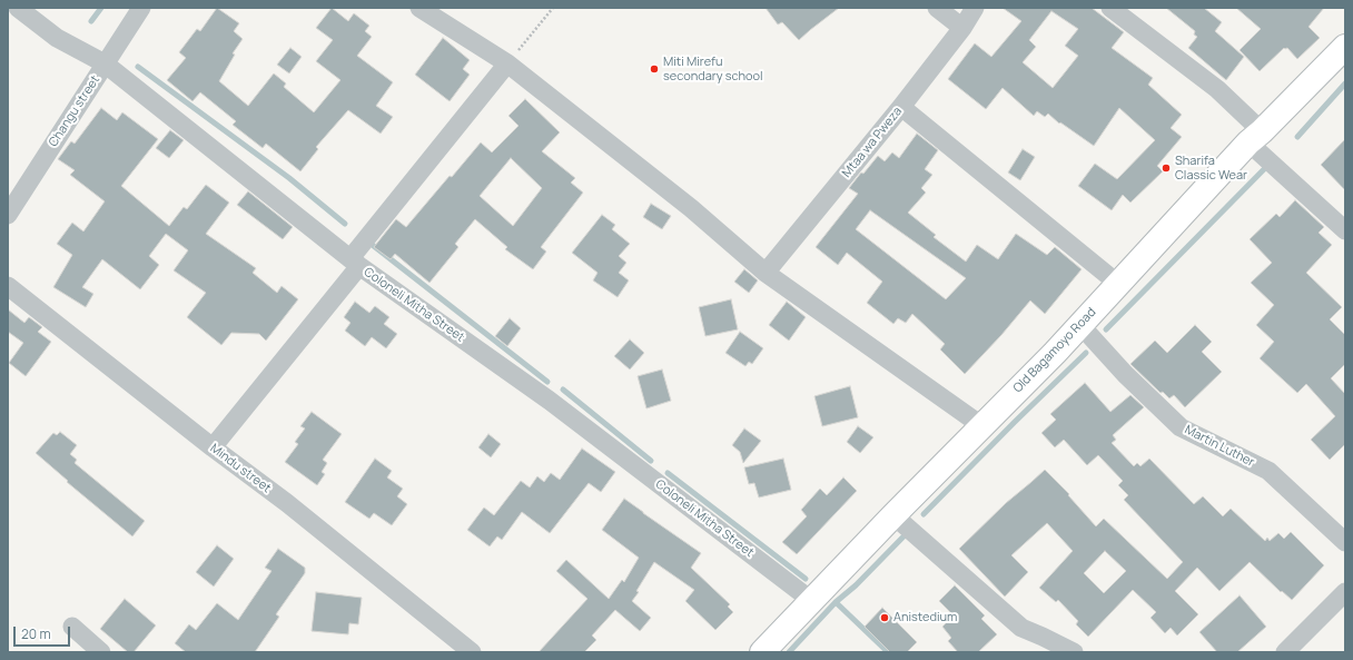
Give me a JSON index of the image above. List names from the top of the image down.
{
  "streets": {
    "main road": ["Old Bagamoyo Road"],
    "street": [
      "Changu street",
      "Mtaa wa Pweza",
      "Coloneli Mitha Street",
      "Martin Luther",
      "Mindu street"
    ]
  },
  "crossings": [
    ["Changu street", "Coloneli Mitha Street"],
    ["Coloneli Mitha Street", "Old Bagamoyo Road"],
    ["Old Bagamoyo Road", "Martin Luther"]
  ],
  "places": ["Miti Mirefu secondary school", "Sharifa Classic Wear", "Anistedium"],
  "scale_bar": "20 m"
}
